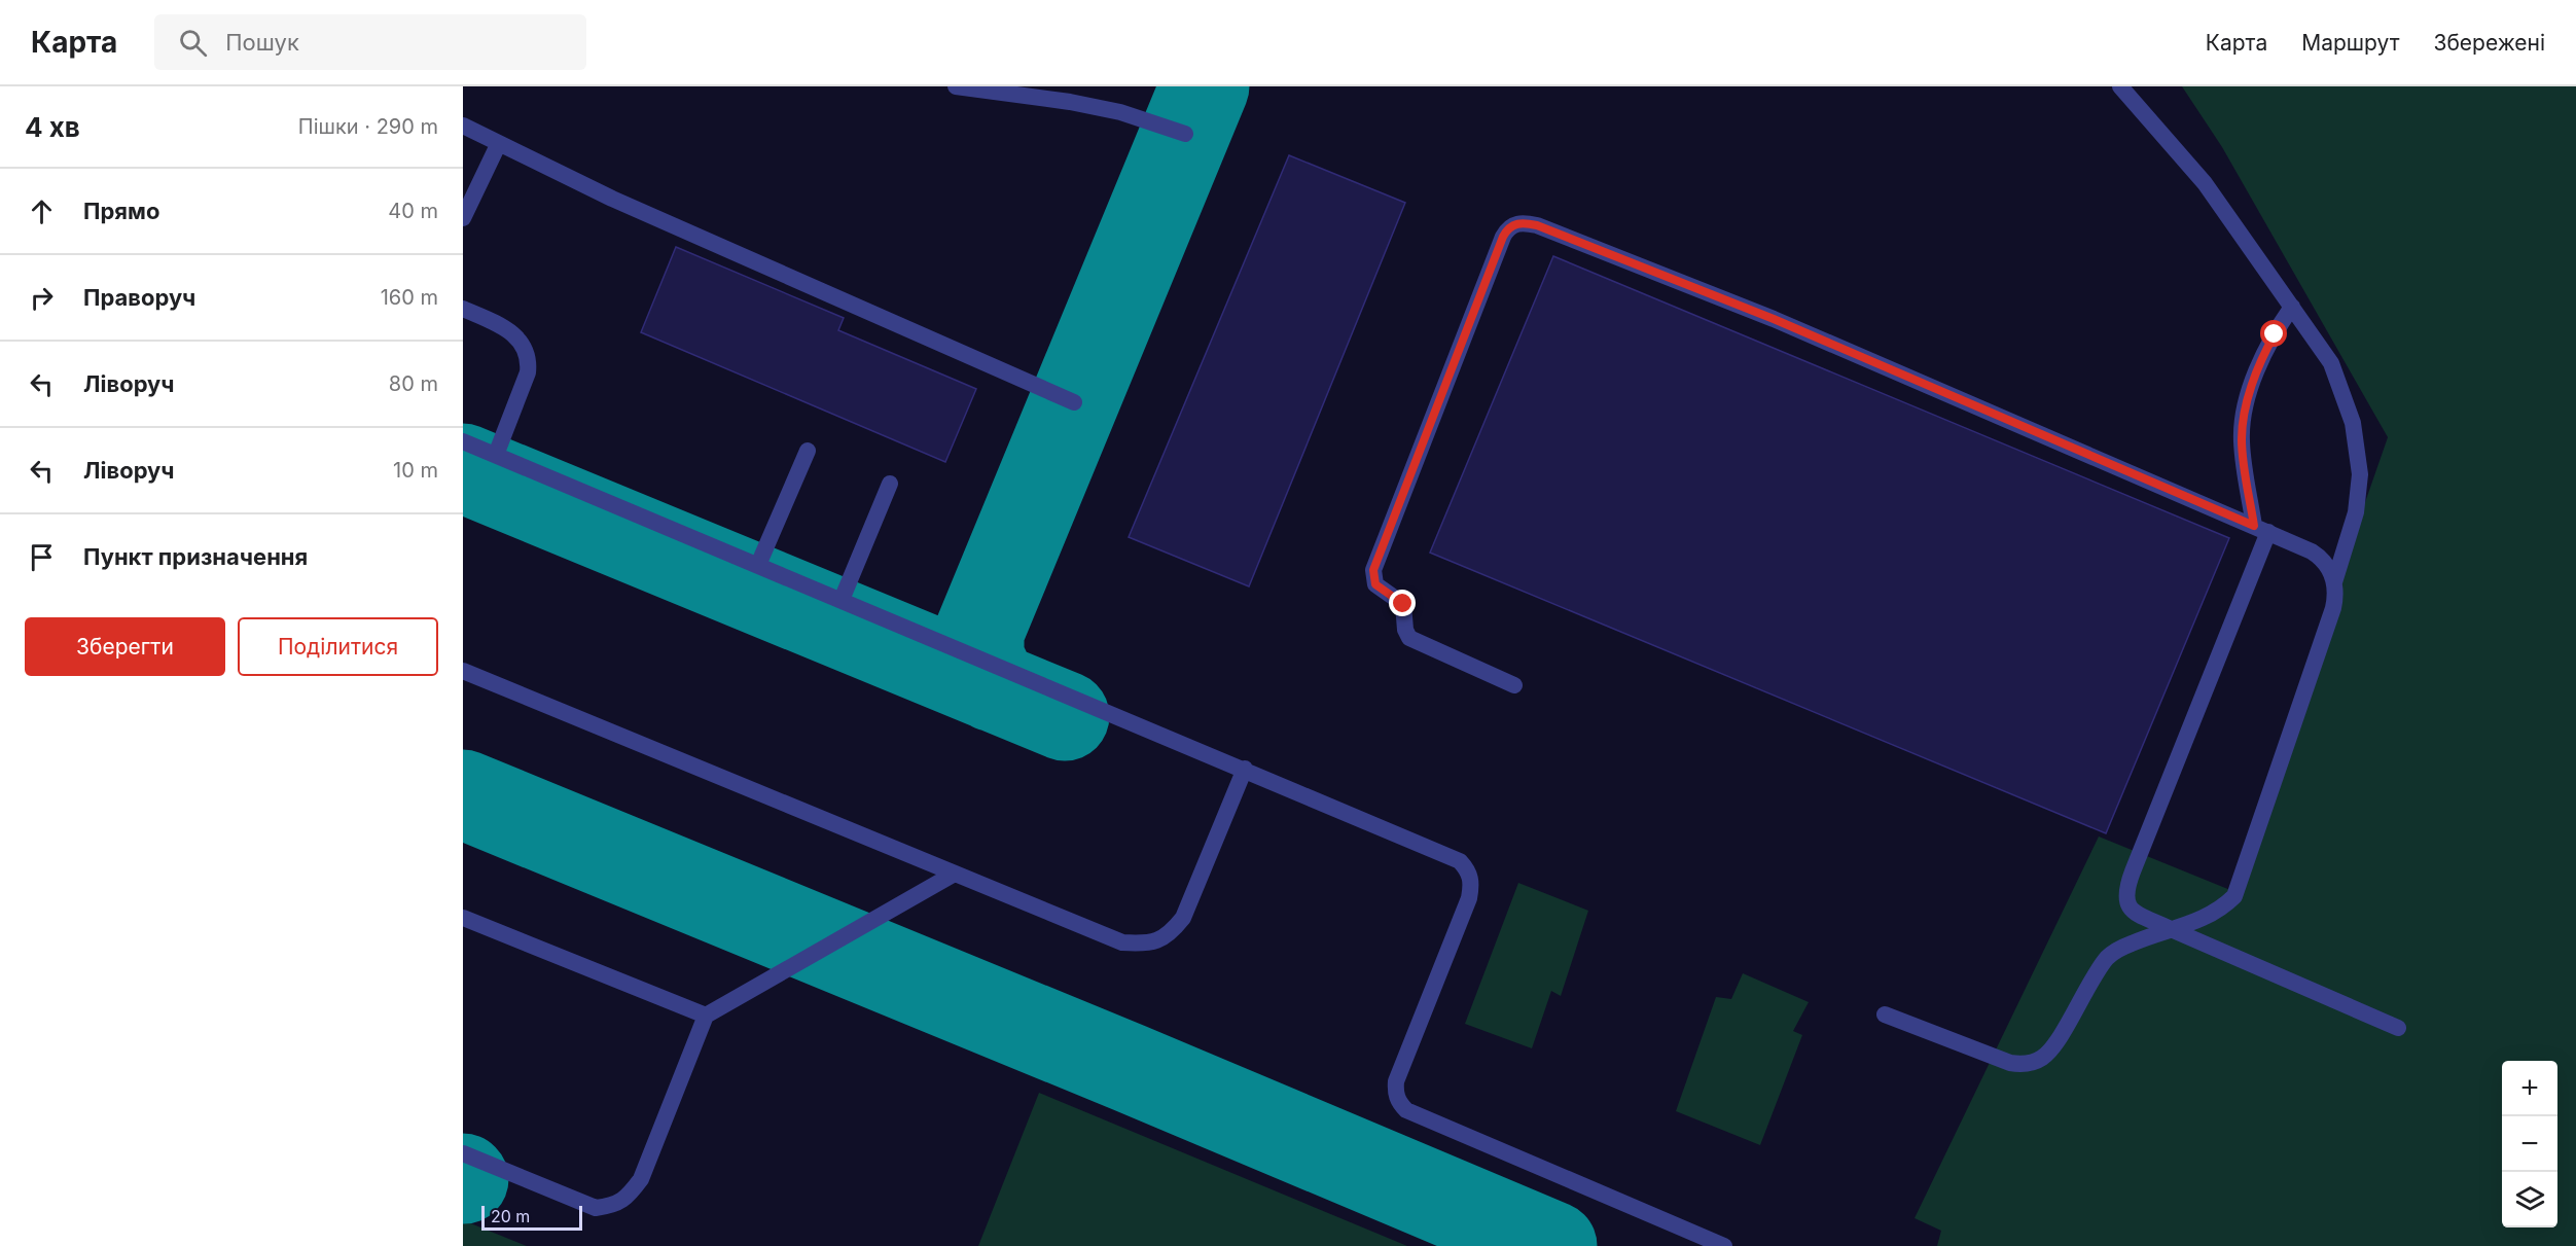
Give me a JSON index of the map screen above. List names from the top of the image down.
{
  "scale_bar": "20 m",
  "page": {
    "header": "Карта",
    "search": "Пошук",
    "nav": ["Карта", "Маршрут", "Збережені"],
    "heading": ["4 хв", "Пішки · 290 m"],
    "list": [
      ["Прямо", "40 m"],
      ["Праворуч", "160 m"],
      ["Ліворуч", "80 m"],
      ["Ліворуч", "10 m"],
      "Пункт призначення"
    ],
    "buttons": ["Зберегти", "Поділитися"],
    "map_buttons": ["+", "−"],
    "scale": "20 m"
  }
}
